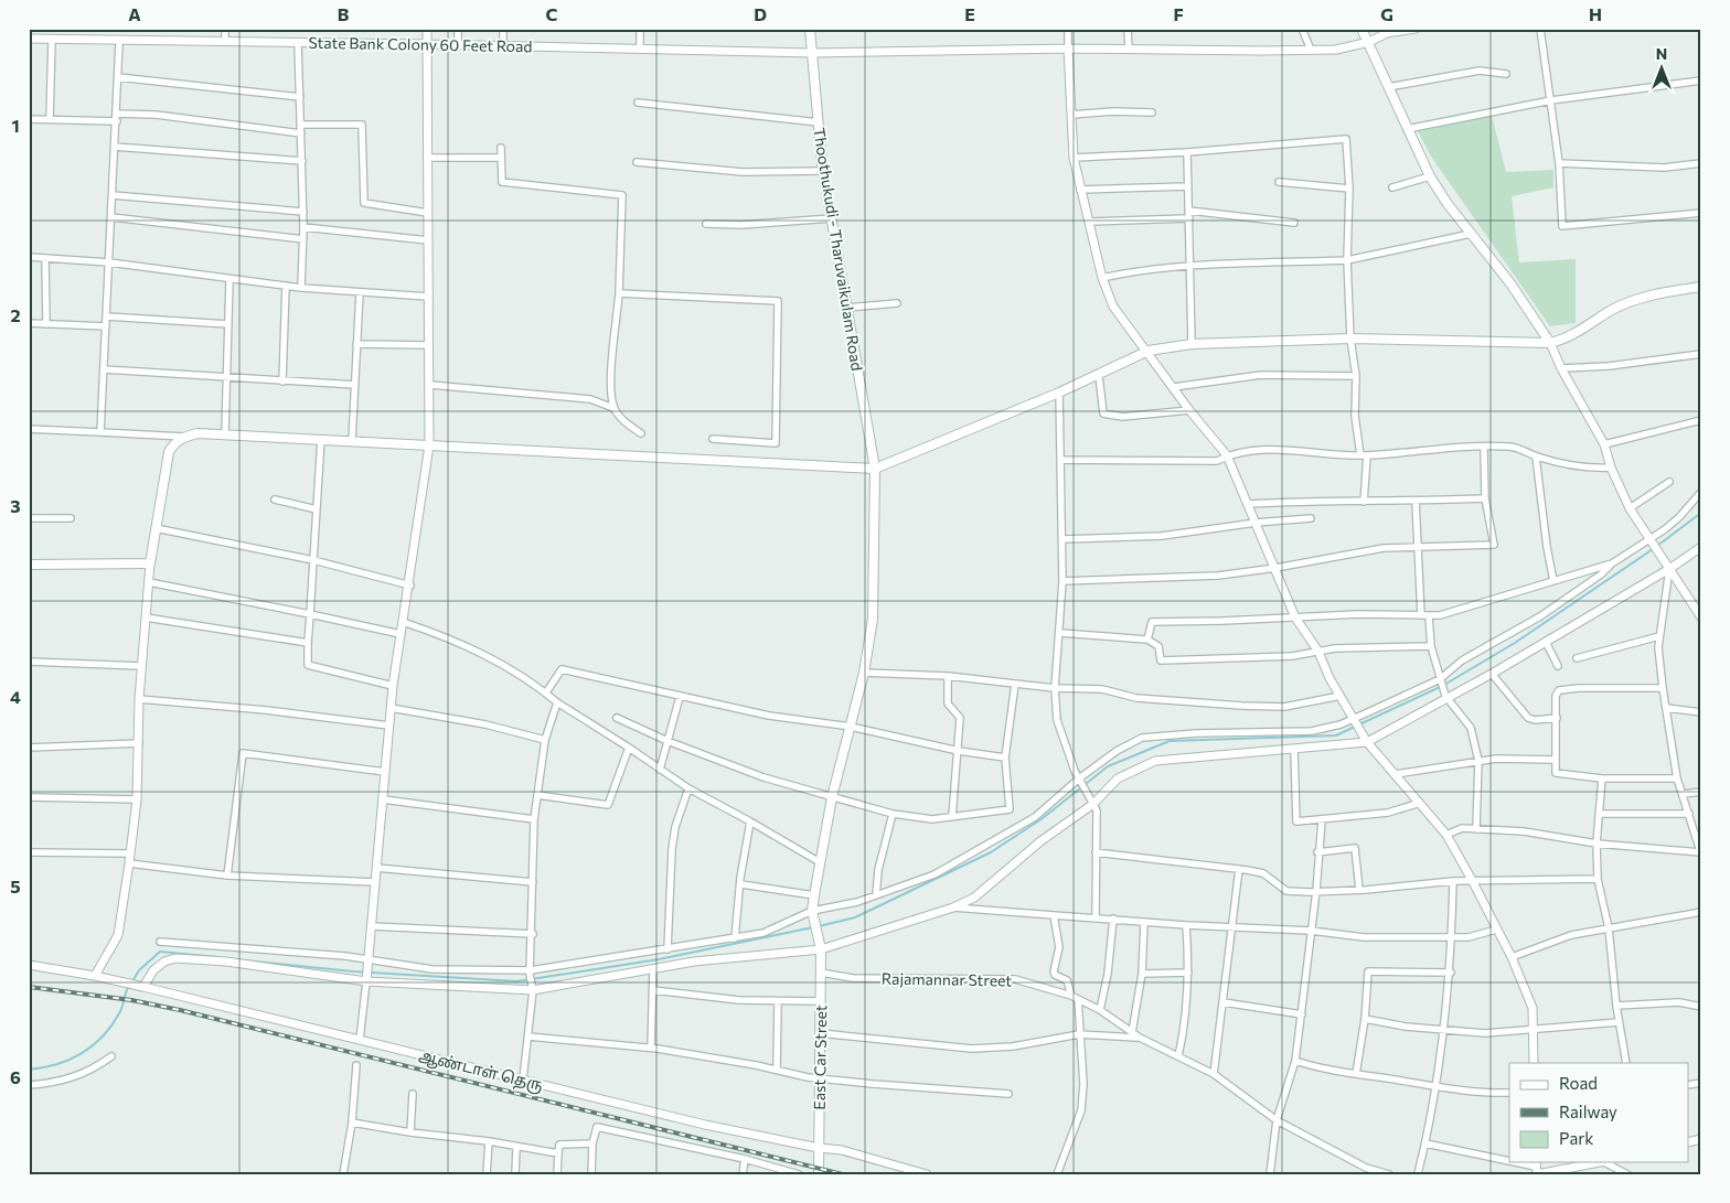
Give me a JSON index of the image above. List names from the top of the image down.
{
  "streets": {
    "main road": ["Thoothukudi - Tharuvaikulam Road", "East Car Street"],
    "street": ["State Bank Colony 60 Feet Road", "Rajamannar Street", "ஆண்டாள் தெரு"]
  },
  "crossings": [
    ["State Bank Colony 60 Feet Road", "Thoothukudi - Tharuvaikulam Road"],
    ["Thoothukudi - Tharuvaikulam Road", "East Car Street"],
    ["Rajamannar Street", "East Car Street"],
    ["East Car Street", "ஆண்டாள் தெரு"]
  ],
  "legend": ["Road", "Railway", "Park"],
  "north": "top",
  "grid": {
    "columns": [
      "A",
      "B",
      "C",
      "D",
      "E",
      "F",
      "G",
      "H"
    ],
    "rows": [
      "1",
      "2",
      "3",
      "4",
      "5",
      "6"
    ]
  }
}
